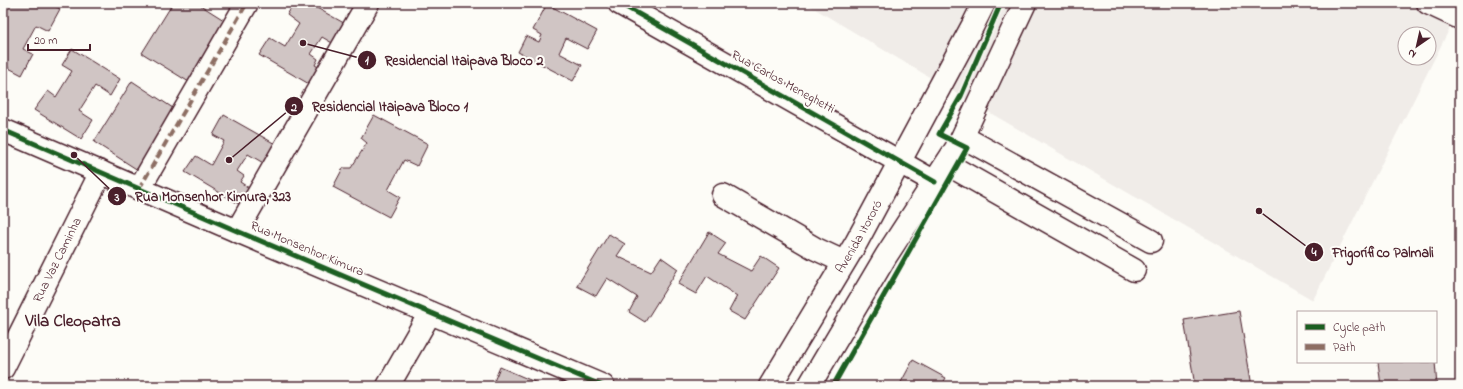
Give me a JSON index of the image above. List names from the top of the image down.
{
  "streets": {
    "street": [
      "Rua Carlos Meneghetti",
      "Avenida Itororó",
      "Rua Monsenhor Kimura",
      "Rua Vaz Caminha"
    ]
  },
  "crossings": [
    ["Rua Carlos Meneghetti", "Avenida Itororó"],
    ["Rua Monsenhor Kimura", "Rua Vaz Caminha"]
  ],
  "districts": ["Vila Cleopatra"],
  "places": [
    "Residencial Itaipava Bloco 2",
    "Rua Monsenhor Kimura, 323",
    "Residencial Itaipava Bloco 1",
    "Frigorífico Palmali"
  ],
  "legend": ["Cycle path", "Path"],
  "scale_bar": "20 m",
  "north": "bottom left"
}
